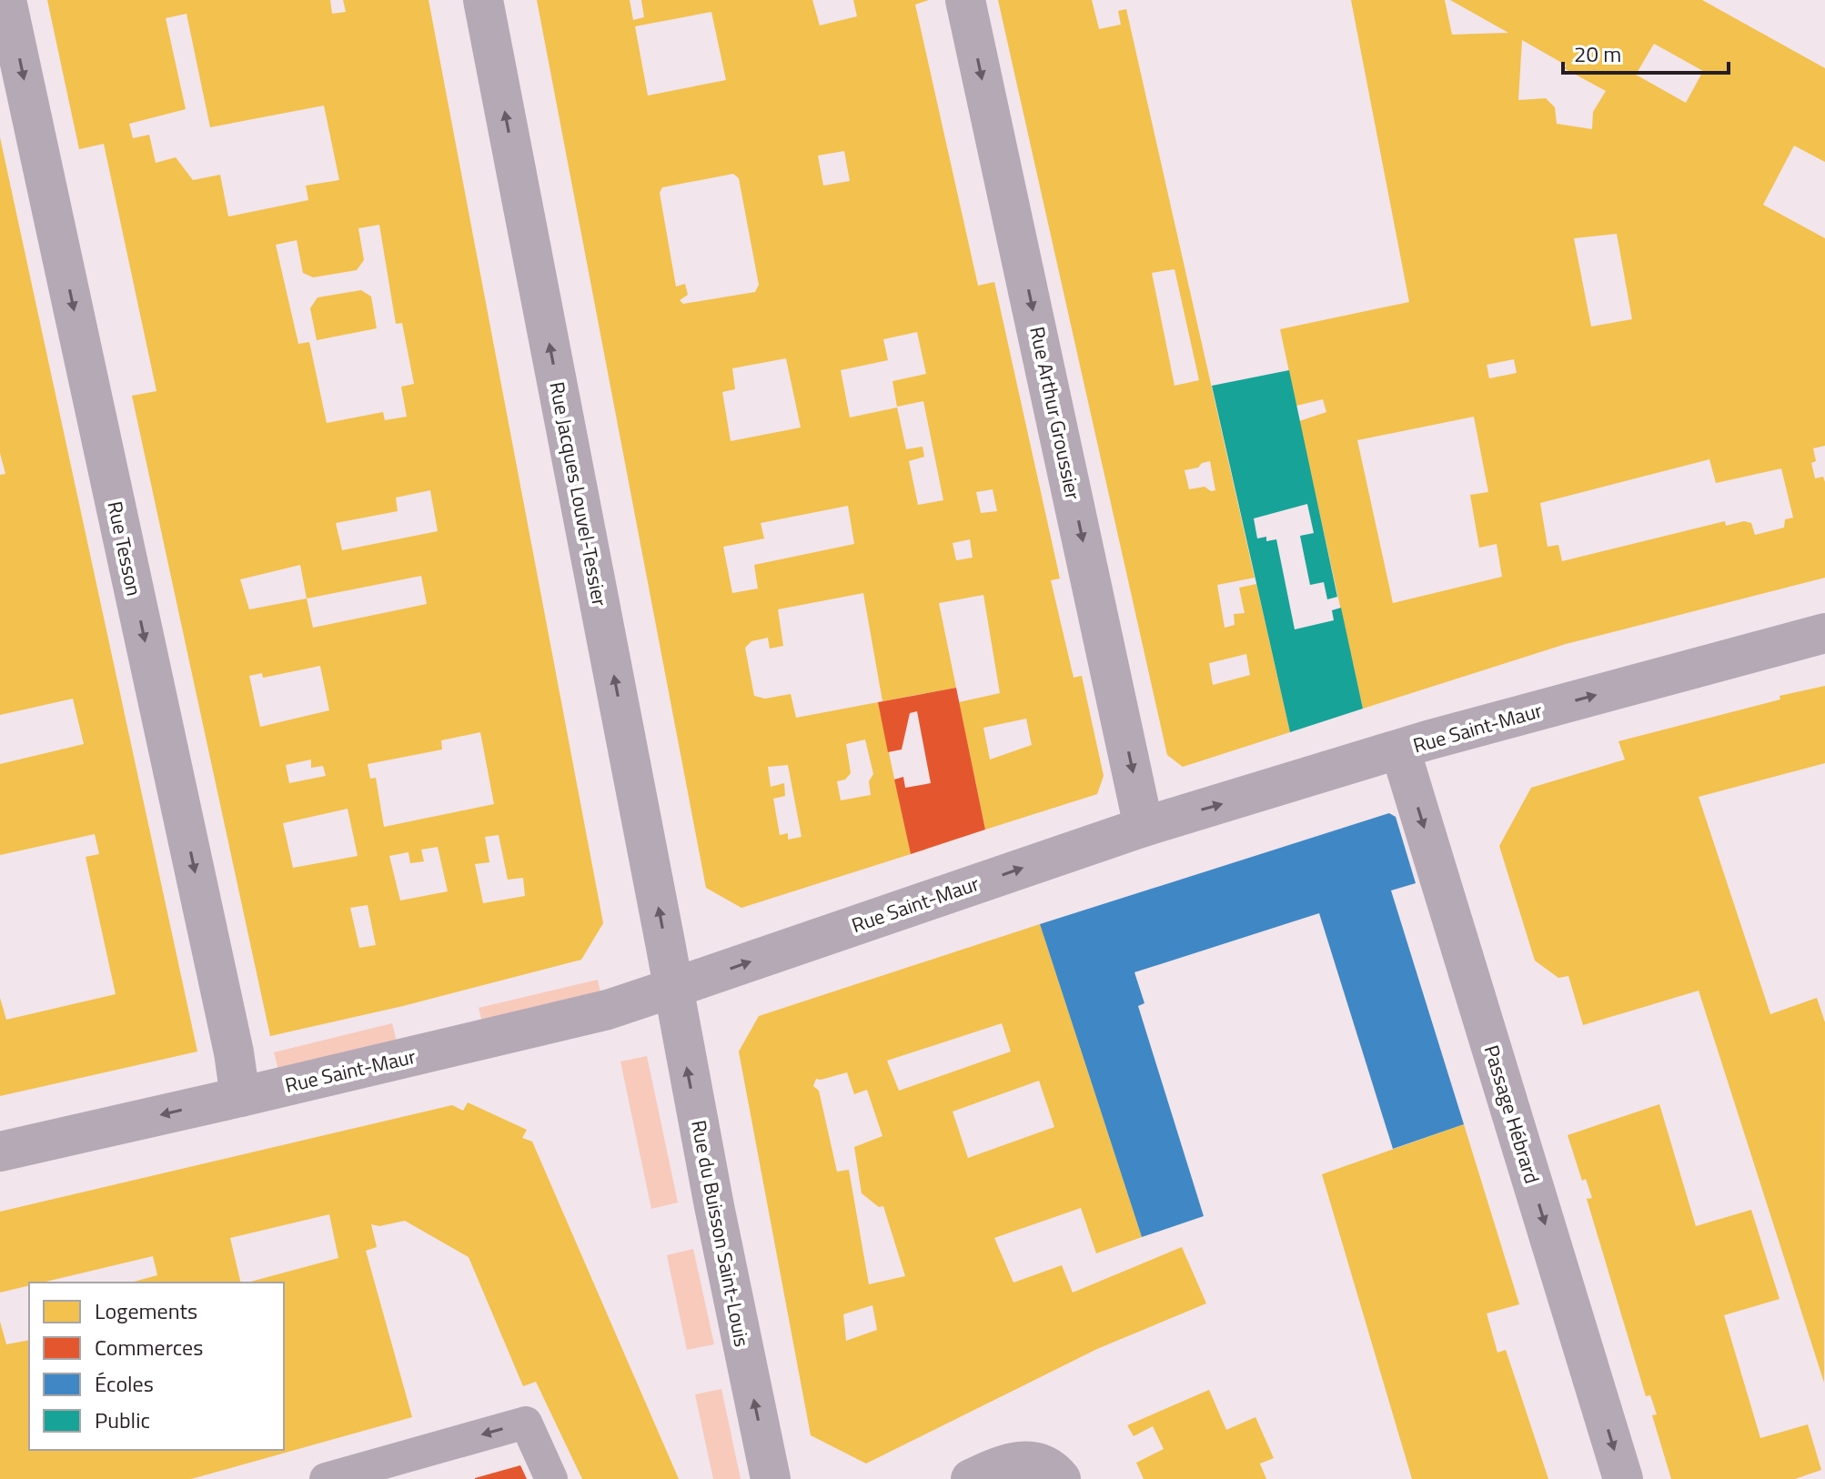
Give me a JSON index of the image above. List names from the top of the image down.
{
  "streets": {
    "street": [
      "Rue Arthur Groussier",
      "Rue Jacques Louvel-Tessier",
      "Rue Tesson",
      "Rue Saint-Maur",
      "Passage Hébrard",
      "Rue du Buisson Saint-Louis"
    ]
  },
  "crossings": [
    ["Rue Arthur Groussier", "Rue Saint-Maur"],
    ["Rue Jacques Louvel-Tessier", "Rue Saint-Maur"],
    ["Rue Jacques Louvel-Tessier", "Rue du Buisson Saint-Louis"],
    ["Rue Tesson", "Rue Saint-Maur"],
    ["Rue Saint-Maur", "Passage Hébrard"],
    ["Rue Saint-Maur", "Rue du Buisson Saint-Louis"]
  ],
  "one_way": [
    "Rue Arthur Groussier",
    "Rue Jacques Louvel-Tessier",
    "Rue Tesson",
    "Passage Hébrard",
    "Rue du Buisson Saint-Louis"
  ],
  "legend": [
    "Logements",
    "Commerces",
    "Écoles",
    "Public"
  ],
  "scale_bar": "20 m"
}
